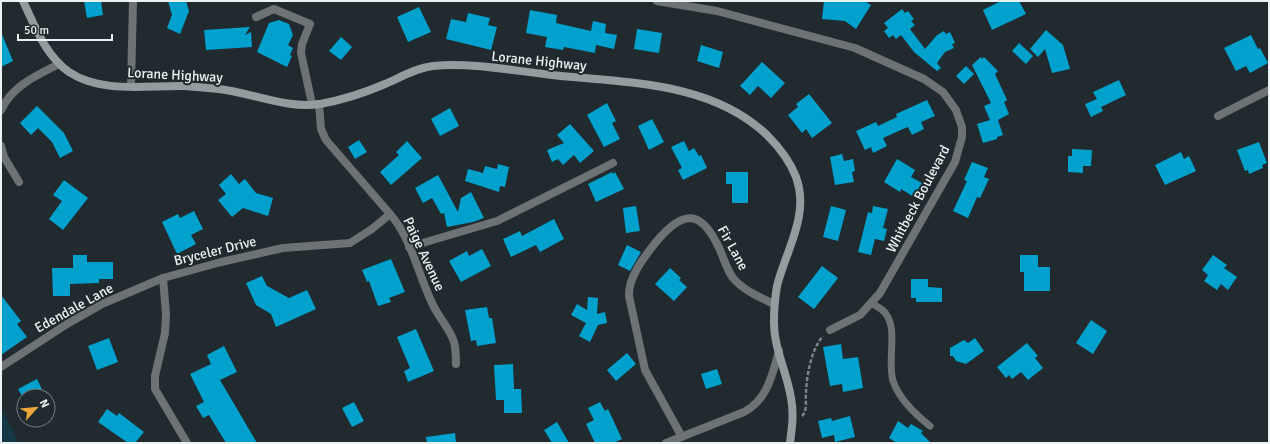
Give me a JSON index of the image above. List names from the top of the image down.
{
  "streets": {
    "street": [
      "Lorane Highway",
      "Whitbeck Boulevard",
      "Fir Lane",
      "Bryceler Drive",
      "Paige Avenue",
      "Edendale Lane"
    ]
  },
  "crossings": [
    ["Lorane Highway", "Fir Lane"],
    ["Lorane Highway", "Paige Avenue"],
    ["Bryceler Drive", "Paige Avenue"],
    ["Bryceler Drive", "Edendale Lane"]
  ],
  "scale_bar": "50 m",
  "north": "top right"
}
